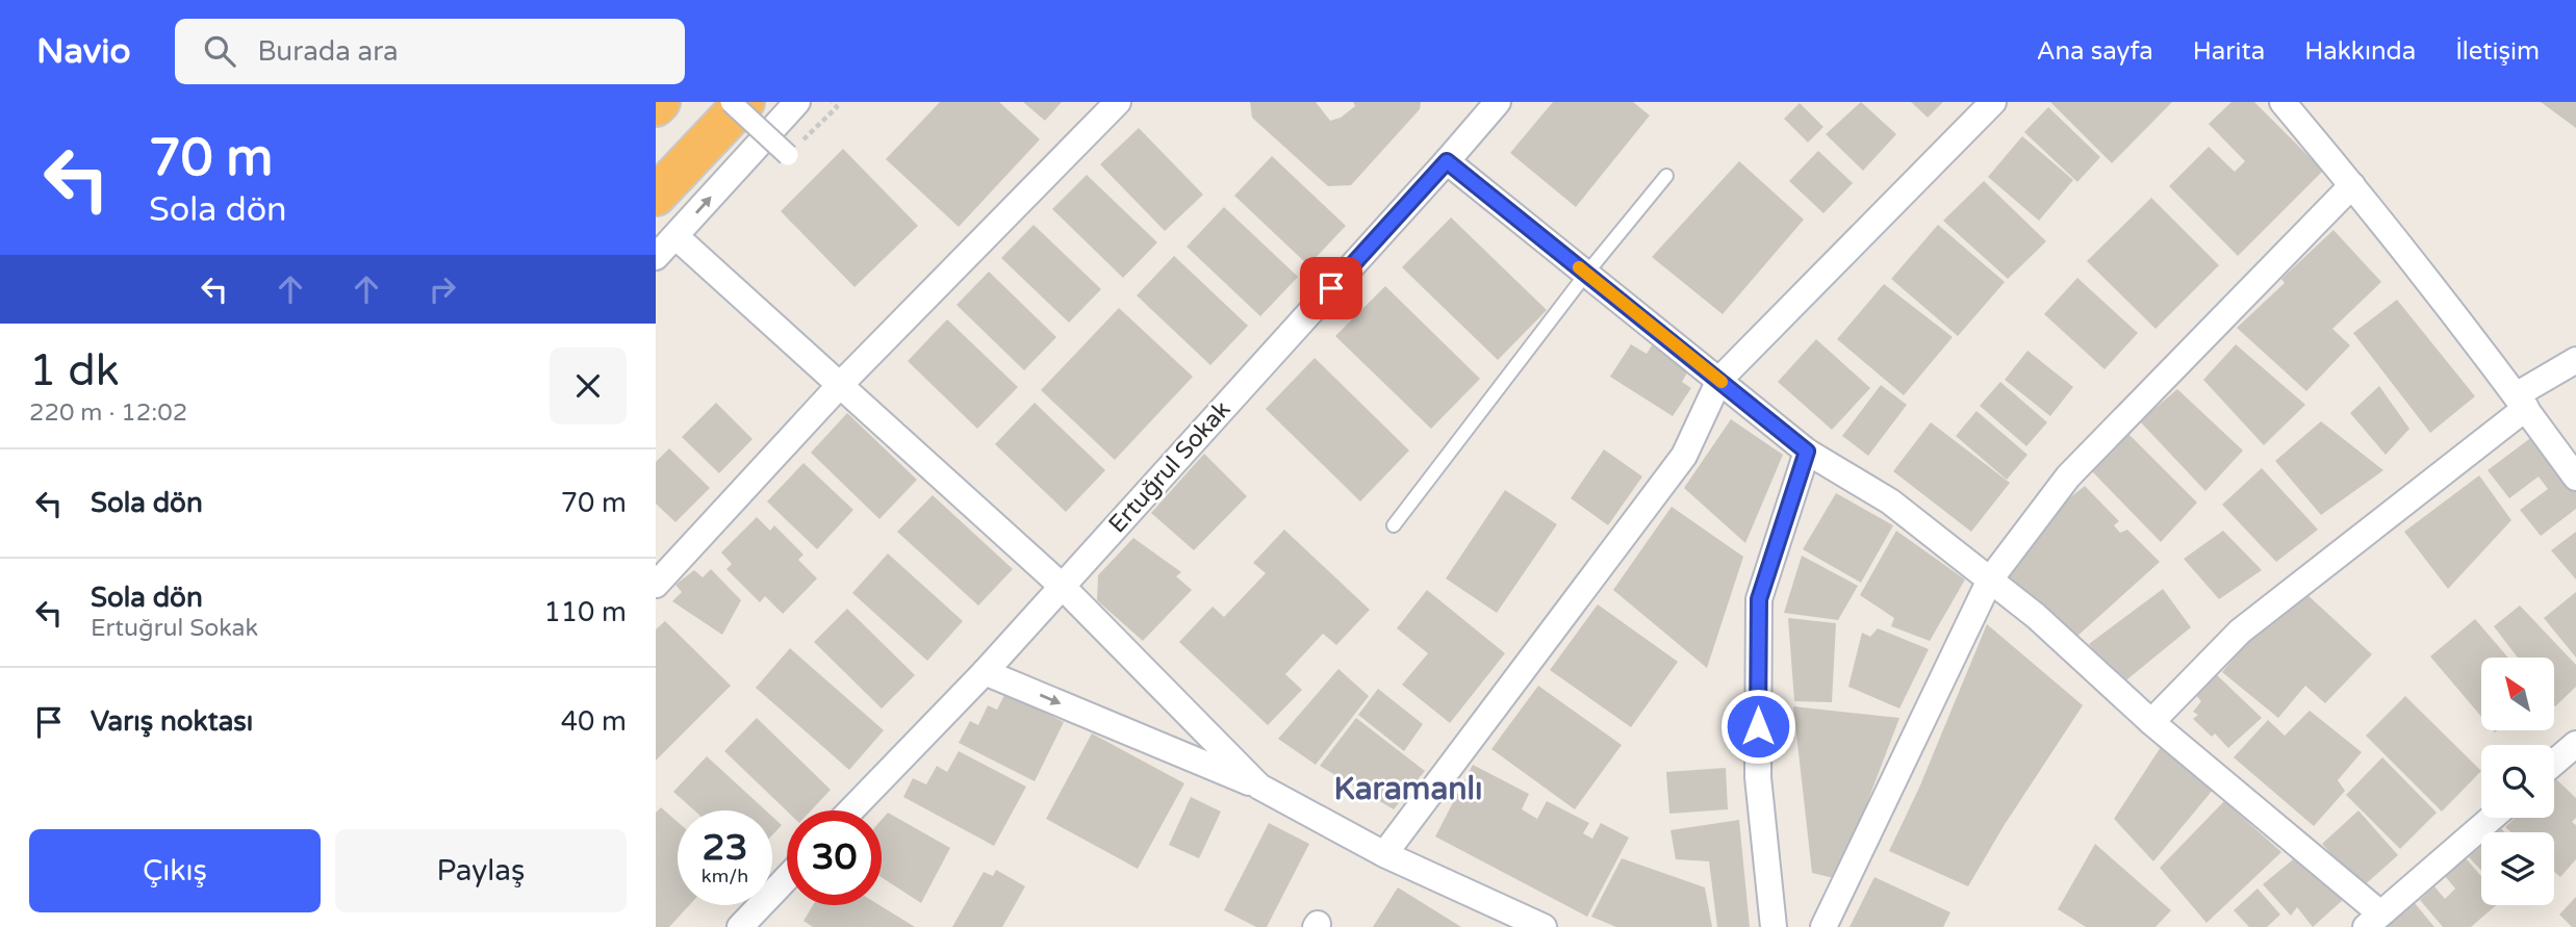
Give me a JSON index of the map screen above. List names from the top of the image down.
{
  "streets": {
    "street": ["Ertuğrul Sokak"]
  },
  "districts": ["Karamanlı"],
  "north": "top left",
  "page": {
    "header": "Navio",
    "search": "Burada ara",
    "nav": [
      "Ana sayfa",
      "Harita",
      "Hakkında",
      "İletişim"
    ],
    "turn": ["70 m", "Sola dön"],
    "heading": ["1 dk", "220 m · 12:02"],
    "list": [
      {
        "name": "Sola dön",
        "value": "70 m"
      },
      {
        "name": "Sola dön",
        "note": "Ertuğrul Sokak",
        "value": "110 m"
      },
      {
        "name": "Varış noktası",
        "value": "40 m"
      }
    ],
    "speed": "23 km/h",
    "limit": "30",
    "buttons": ["Çıkış", "Paylaş"]
  }
}
